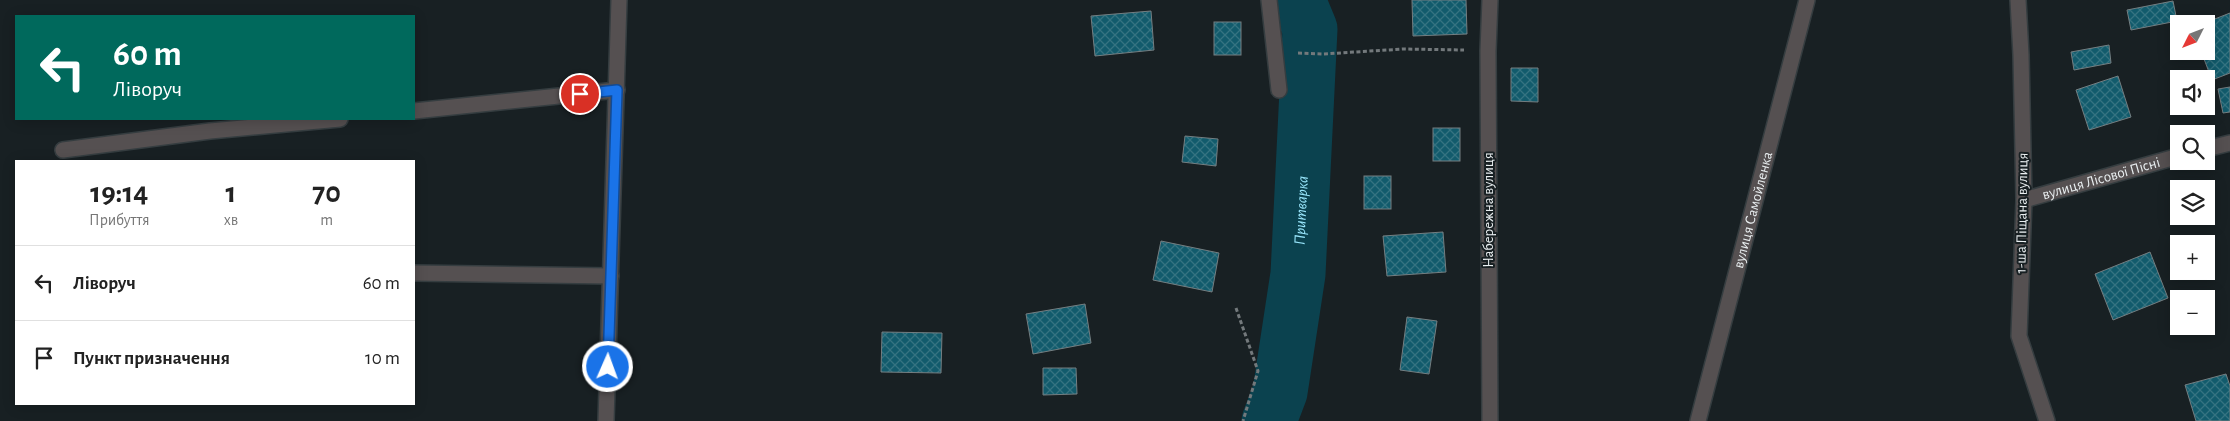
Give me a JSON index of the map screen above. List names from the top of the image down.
{
  "streets": {
    "street": [
      "вулиця Лісової Пісні",
      "Набережна вулиця",
      "вулиця Самойленка",
      "1-ша Піщана вулиця"
    ]
  },
  "crossings": [
    ["вулиця Лісової Пісні", "1-ша Піщана вулиця"]
  ],
  "water": ["Притварка"],
  "north": "bottom left",
  "page": {
    "map_buttons": ["+", "−"],
    "turn": ["60 m", "Ліворуч"],
    "eta": [
      "19:14",
      "Прибуття",
      "1",
      "хв",
      "70",
      "m"
    ],
    "list": [
      {
        "name": "Ліворуч",
        "value": "60 m"
      },
      {
        "name": "Пункт призначення",
        "value": "10 m"
      }
    ]
  }
}
